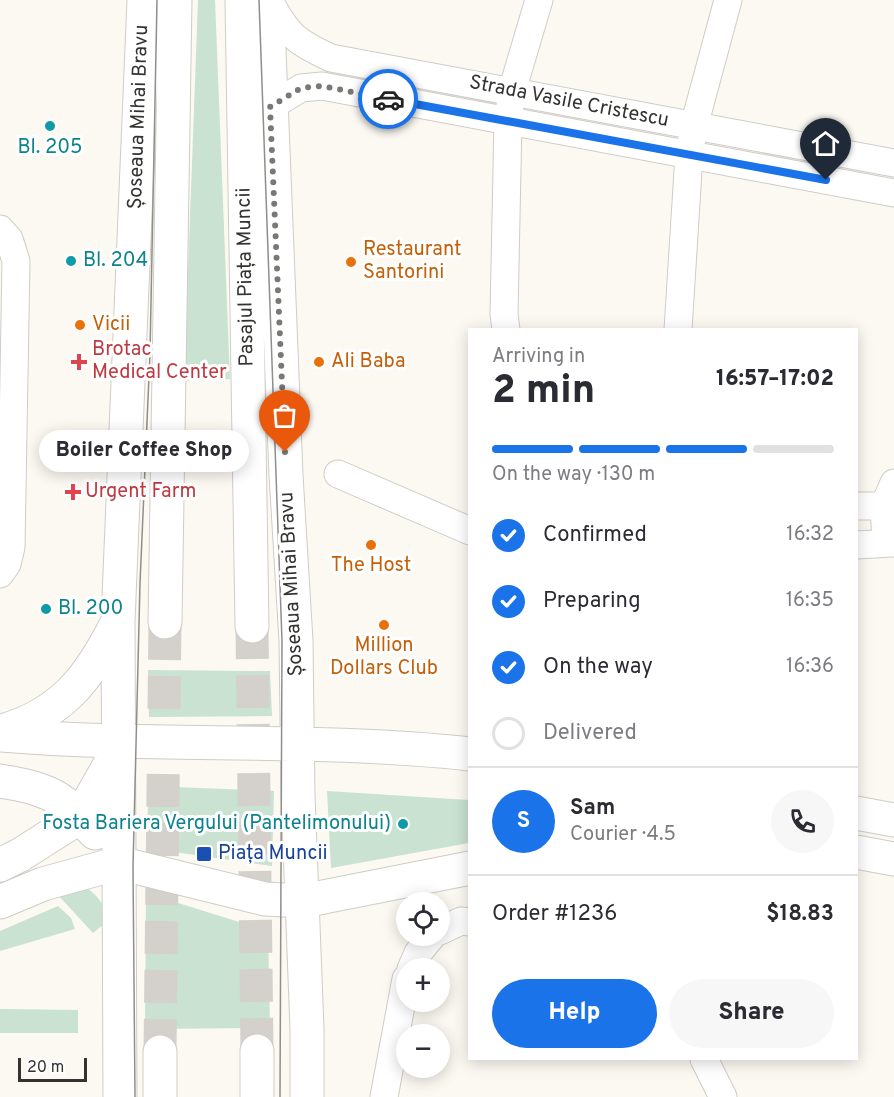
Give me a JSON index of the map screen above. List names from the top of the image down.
{
  "streets": {
    "main road": ["Șoseaua Mihai Bravu", "Pasajul Piața Muncii"],
    "street": ["Strada Vasile Cristescu"]
  },
  "crossings": [
    ["Strada Vasile Cristescu", "Șoseaua Mihai Bravu"]
  ],
  "places": {
    "other": [
      "Bl. 205",
      "Bl. 204",
      "Restaurant Santorini",
      "Vicii",
      "Ali Baba",
      "Boiler Coffee Shop",
      "The Host",
      "Bl. 200",
      "Million Dollars Club",
      "Fosta Bariera Vergului (Pantelimonului)"
    ],
    "health": ["Brotac Medical Center", "Urgent Farm"],
    "transit": ["Piața Muncii"]
  },
  "scale_bar": "20 m",
  "page": {
    "heading": ["2 min", "Arriving in", "16:57–17:02"],
    "panel": [
      "Sam",
      "Courier · 4.5",
      "Order #1236",
      "$18.83"
    ],
    "bubble": "Boiler Coffee Shop",
    "bar": "On the way · 130 m",
    "list": [
      ["Confirmed", "16:32"],
      ["Preparing", "16:35"],
      ["On the way", "16:36"],
      "Delivered"
    ],
    "round": "S",
    "map_buttons": ["+", "−"],
    "buttons": ["Help", "Share"],
    "scale": "20 m"
  }
}
